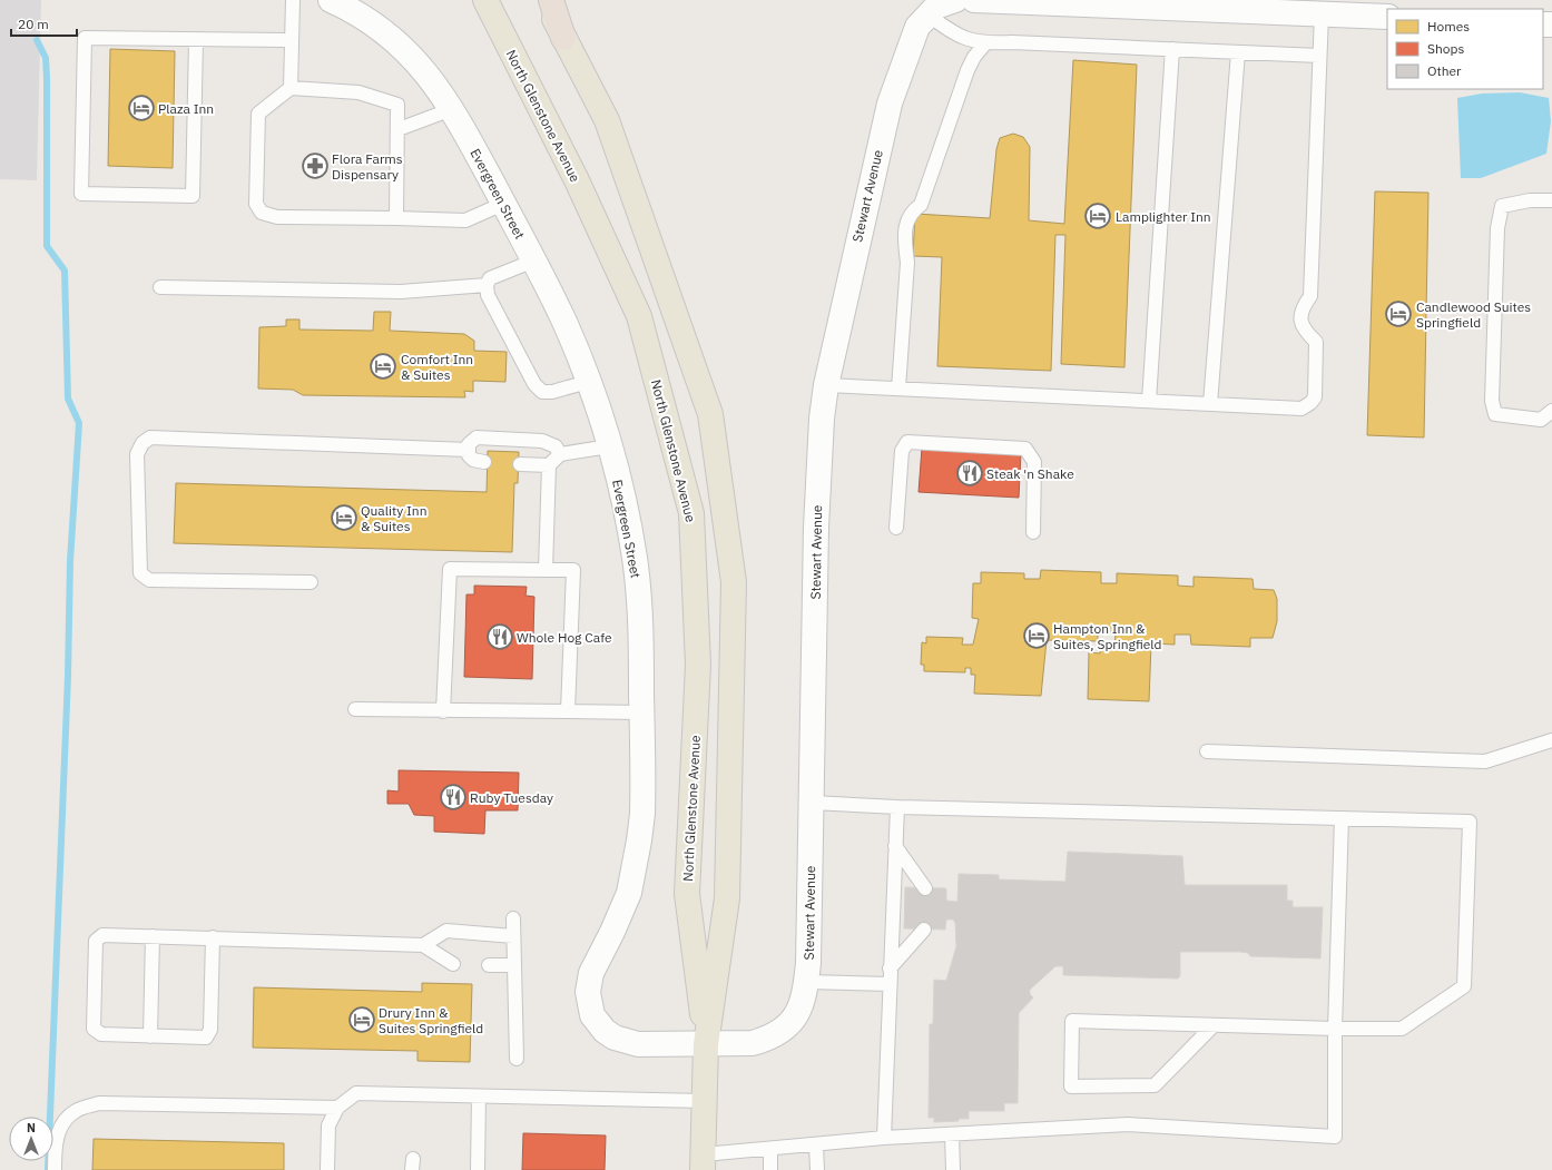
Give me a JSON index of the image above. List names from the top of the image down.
{
  "streets": {
    "main road": ["North Glenstone Avenue"],
    "street": ["Evergreen Street", "Stewart Avenue"]
  },
  "crossings": [
    ["North Glenstone Avenue", "Evergreen Street"],
    ["North Glenstone Avenue", "Stewart Avenue"],
    ["Evergreen Street", "Stewart Avenue"]
  ],
  "places": {
    "hotel": [
      "Plaza Inn",
      "Lamplighter Inn",
      "Candlewood Suites Springfield",
      "Comfort Inn & Suites",
      "Quality Inn & Suites",
      "Hampton Inn & Suites, Springfield",
      "Drury Inn & Suites Springfield"
    ],
    "pharmacy": ["Flora Farms Dispensary"],
    "restaurant": ["Steak 'n Shake", "Whole Hog Cafe", "Ruby Tuesday"]
  },
  "legend": ["Homes", "Shops", "Other"],
  "scale_bar": "20 m",
  "north": "top"
}
